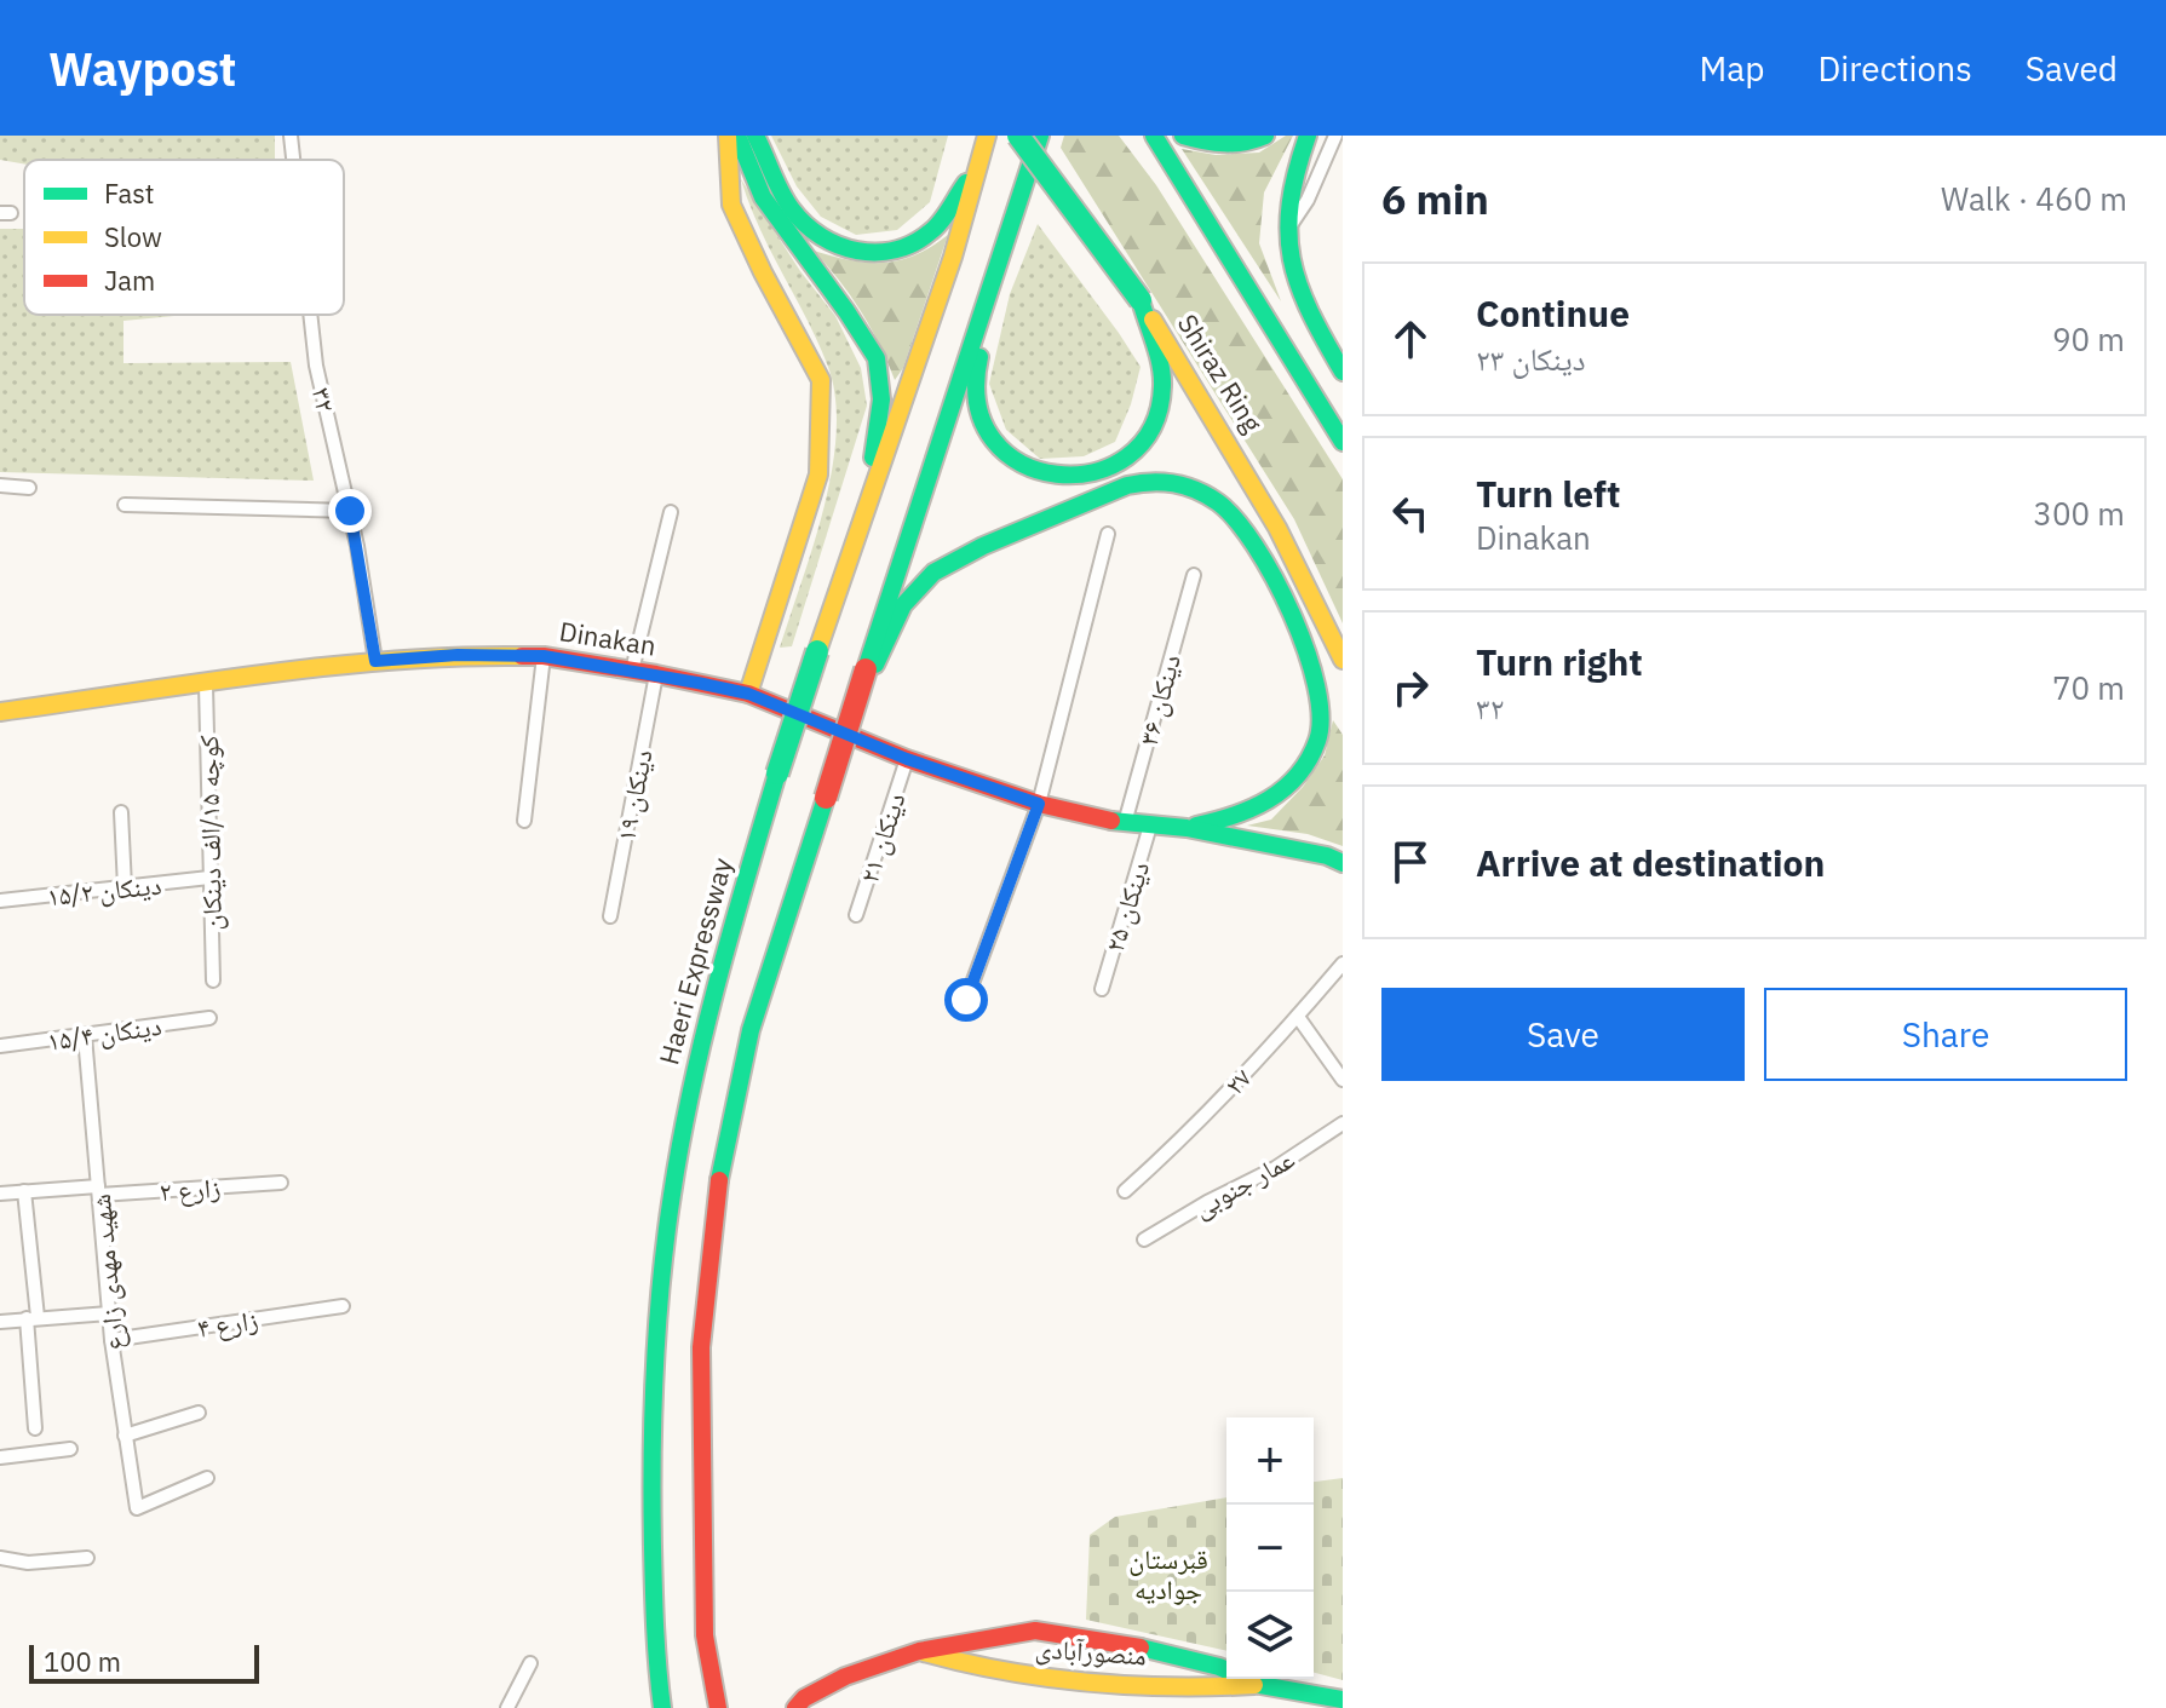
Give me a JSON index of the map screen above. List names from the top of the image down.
{
  "streets": {
    "main road": [
      "Shiraz Ring",
      "Dinakan",
      "Haeri Expressway",
      "منصورآبادی"
    ],
    "street": [
      "۳۲",
      "۳۶ دینکان",
      "۱۹ دینکان",
      "کوچه ۱۵/الف دینکان",
      "۲۱ دینکان",
      "۱۵/۲ دینکان",
      "۲۵ دینکان",
      "۱۵/۴ دینکان",
      "۲۷",
      "عمار جنوبی",
      "۲ زارع",
      "شهید مهدی زارع",
      "۴ زارع"
    ]
  },
  "crossings": [
    ["۳۲", "Dinakan"],
    ["Dinakan", "۳۶ دینکان"],
    ["Dinakan", "۱۹ دینکان"],
    ["Dinakan", "کوچه ۱۵/الف دینکان"],
    ["Dinakan", "۲۱ دینکان"],
    ["Dinakan", "۲۵ دینکان"],
    ["کوچه ۱۵/الف دینکان", "۱۵/۲ دینکان"],
    ["۱۵/۴ دینکان", "شهید مهدی زارع"],
    ["۲ زارع", "شهید مهدی زارع"],
    ["شهید مهدی زارع", "۴ زارع"]
  ],
  "parks": ["قبرستان جوادیه"],
  "legend": ["Fast", "Slow", "Jam"],
  "scale_bar": "100 m",
  "page": {
    "header": "Waypost",
    "nav": ["Map", "Directions", "Saved"],
    "heading": ["6 min", "Walk · 460 m"],
    "list": [
      ["Continue", "۲۳ دینکان", "90 m"],
      ["Turn left", "Dinakan", "300 m"],
      ["Turn right", "۳۲", "70 m"],
      "Arrive at destination"
    ],
    "buttons": ["Save", "Share"],
    "map_buttons": ["+", "−"],
    "scale": "100 m"
  }
}
